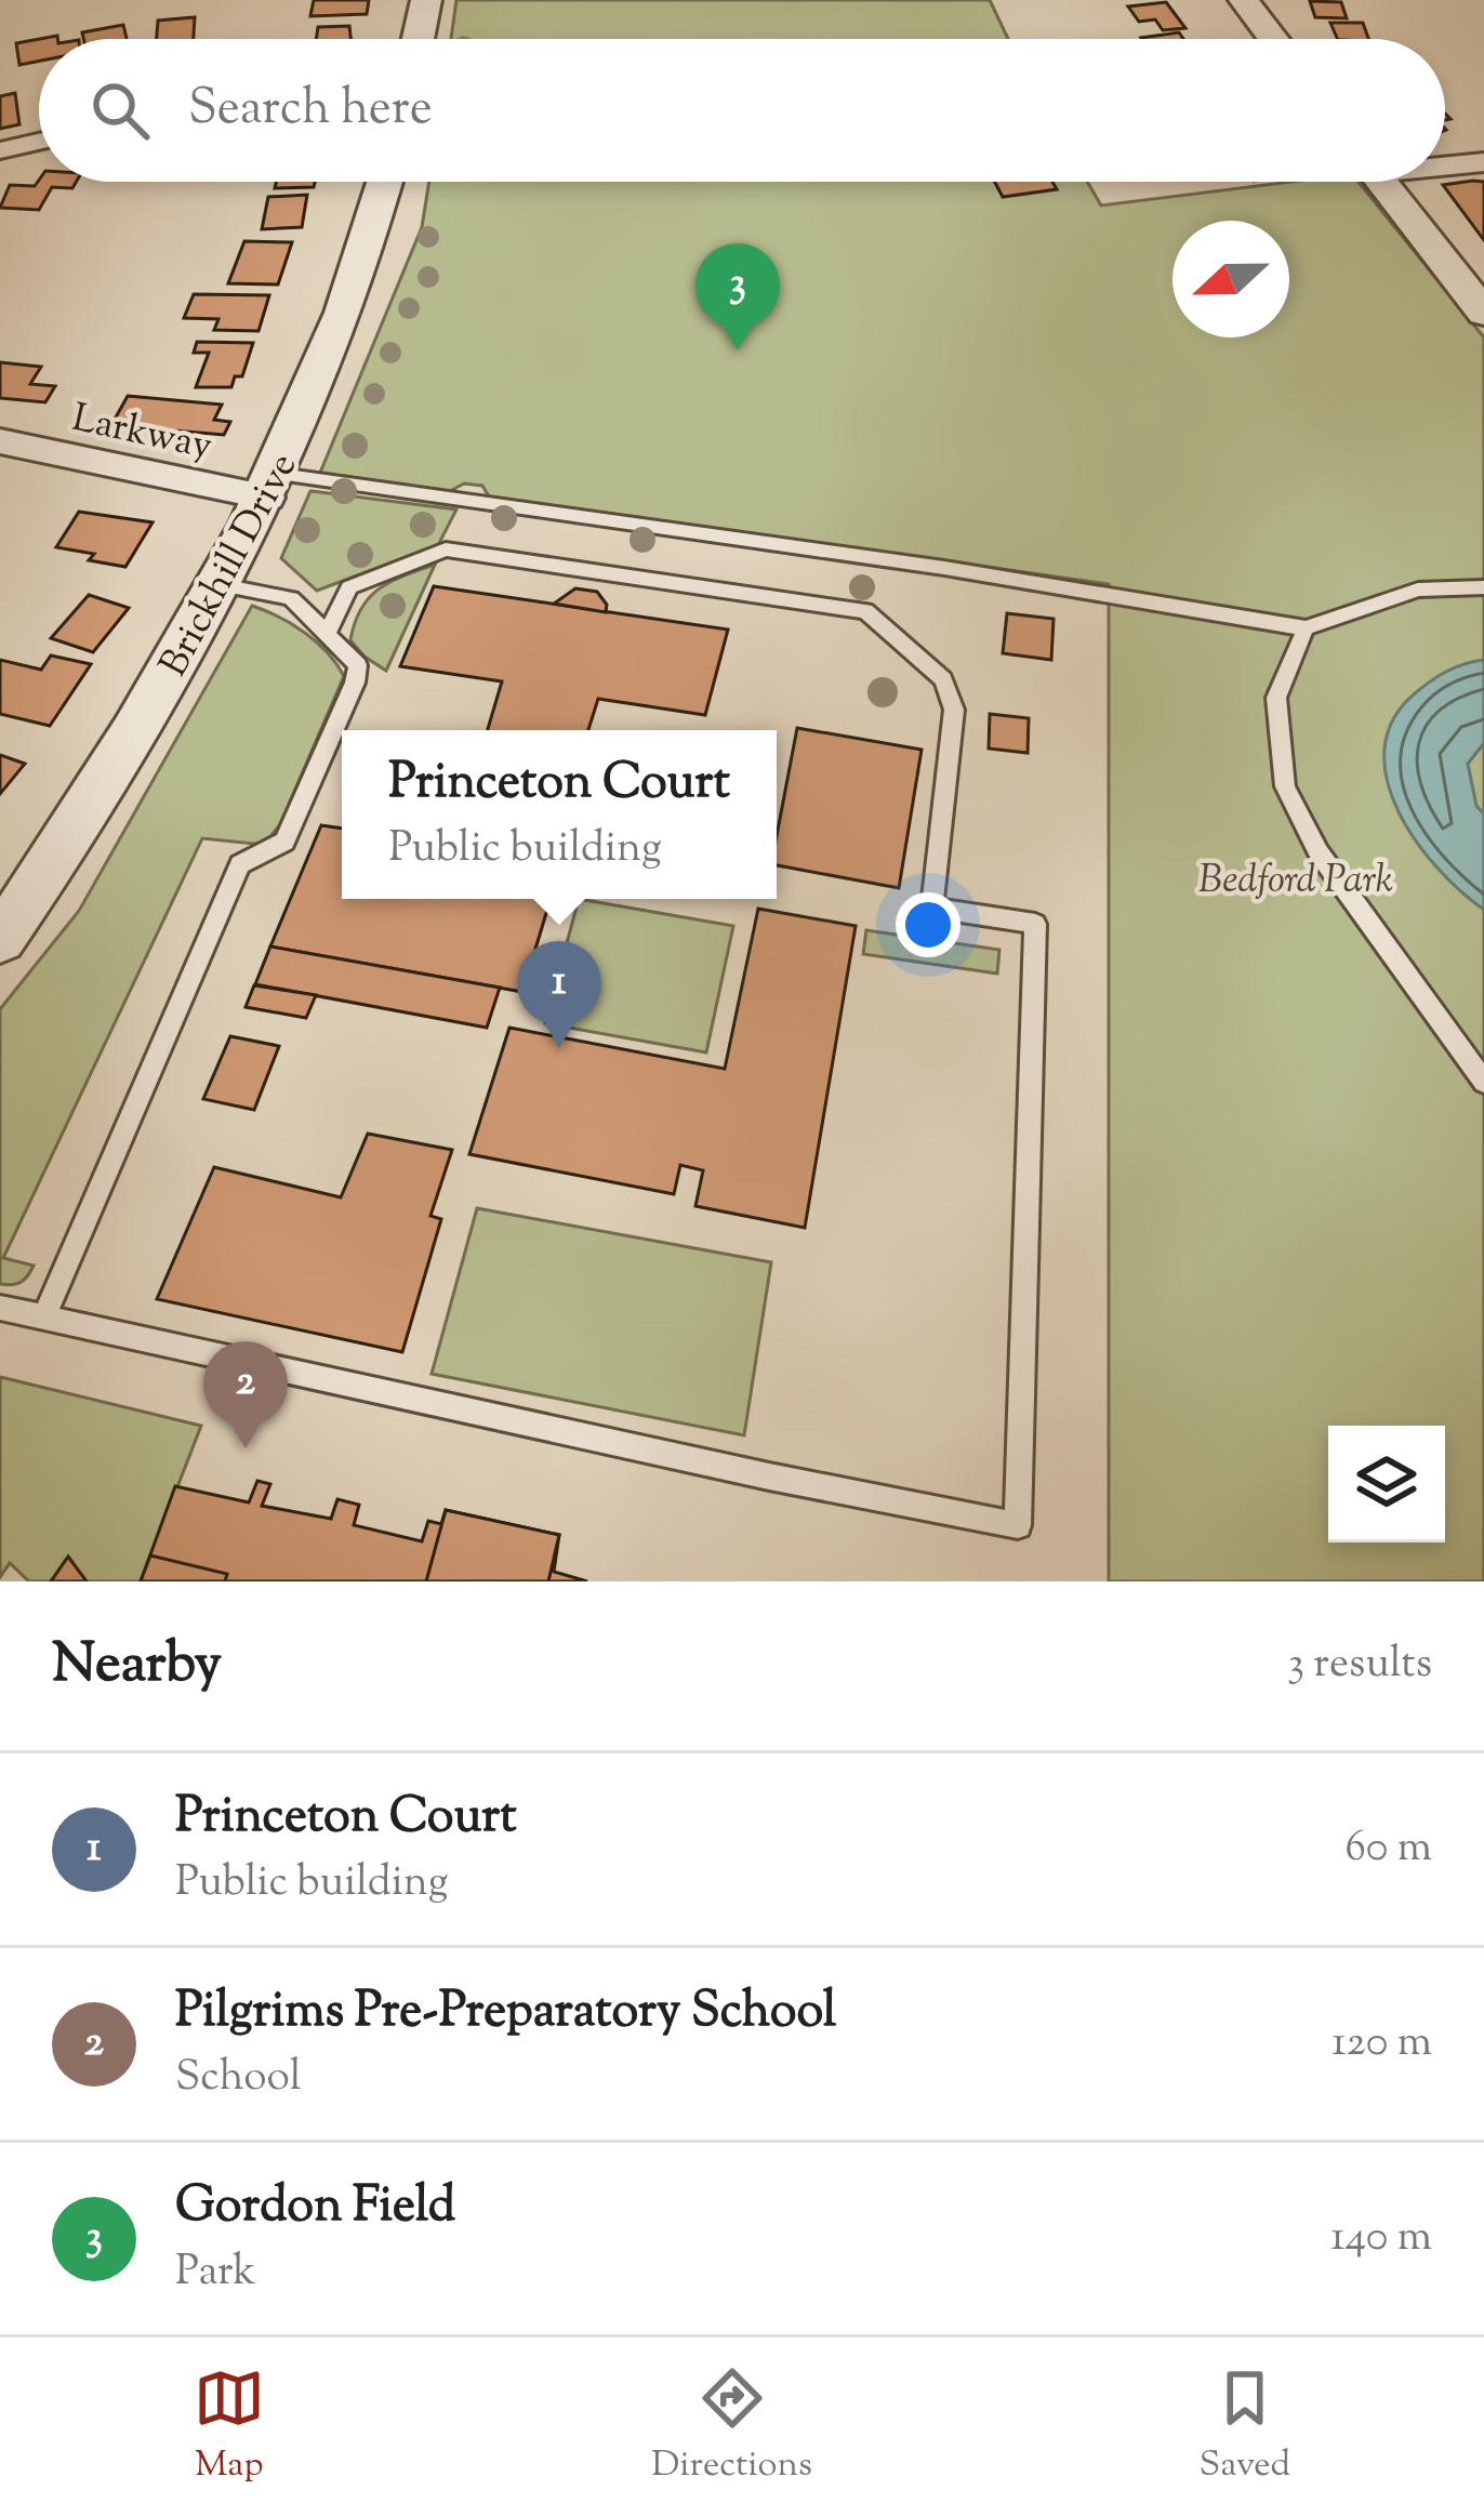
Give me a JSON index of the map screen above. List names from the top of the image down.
{
  "streets": {
    "street": ["Larkway", "Brickhill Drive"]
  },
  "crossings": [
    ["Larkway", "Brickhill Drive"]
  ],
  "parks": ["Bedford Park"],
  "north": "left",
  "page": {
    "search": "Search here",
    "pins": ["3", "1", "2"],
    "popup": ["Princeton Court", "Public building"],
    "heading": ["Nearby", "3 results"],
    "list": [
      {
        "mark": "1",
        "name": "Princeton Court",
        "note": "Public building",
        "value": "60 m"
      },
      {
        "mark": "2",
        "name": "Pilgrims Pre-Preparatory School",
        "note": "School",
        "value": "120 m"
      },
      {
        "mark": "3",
        "name": "Gordon Field",
        "note": "Park",
        "value": "140 m"
      }
    ],
    "nav": ["Map", "Directions", "Saved"]
  }
}
